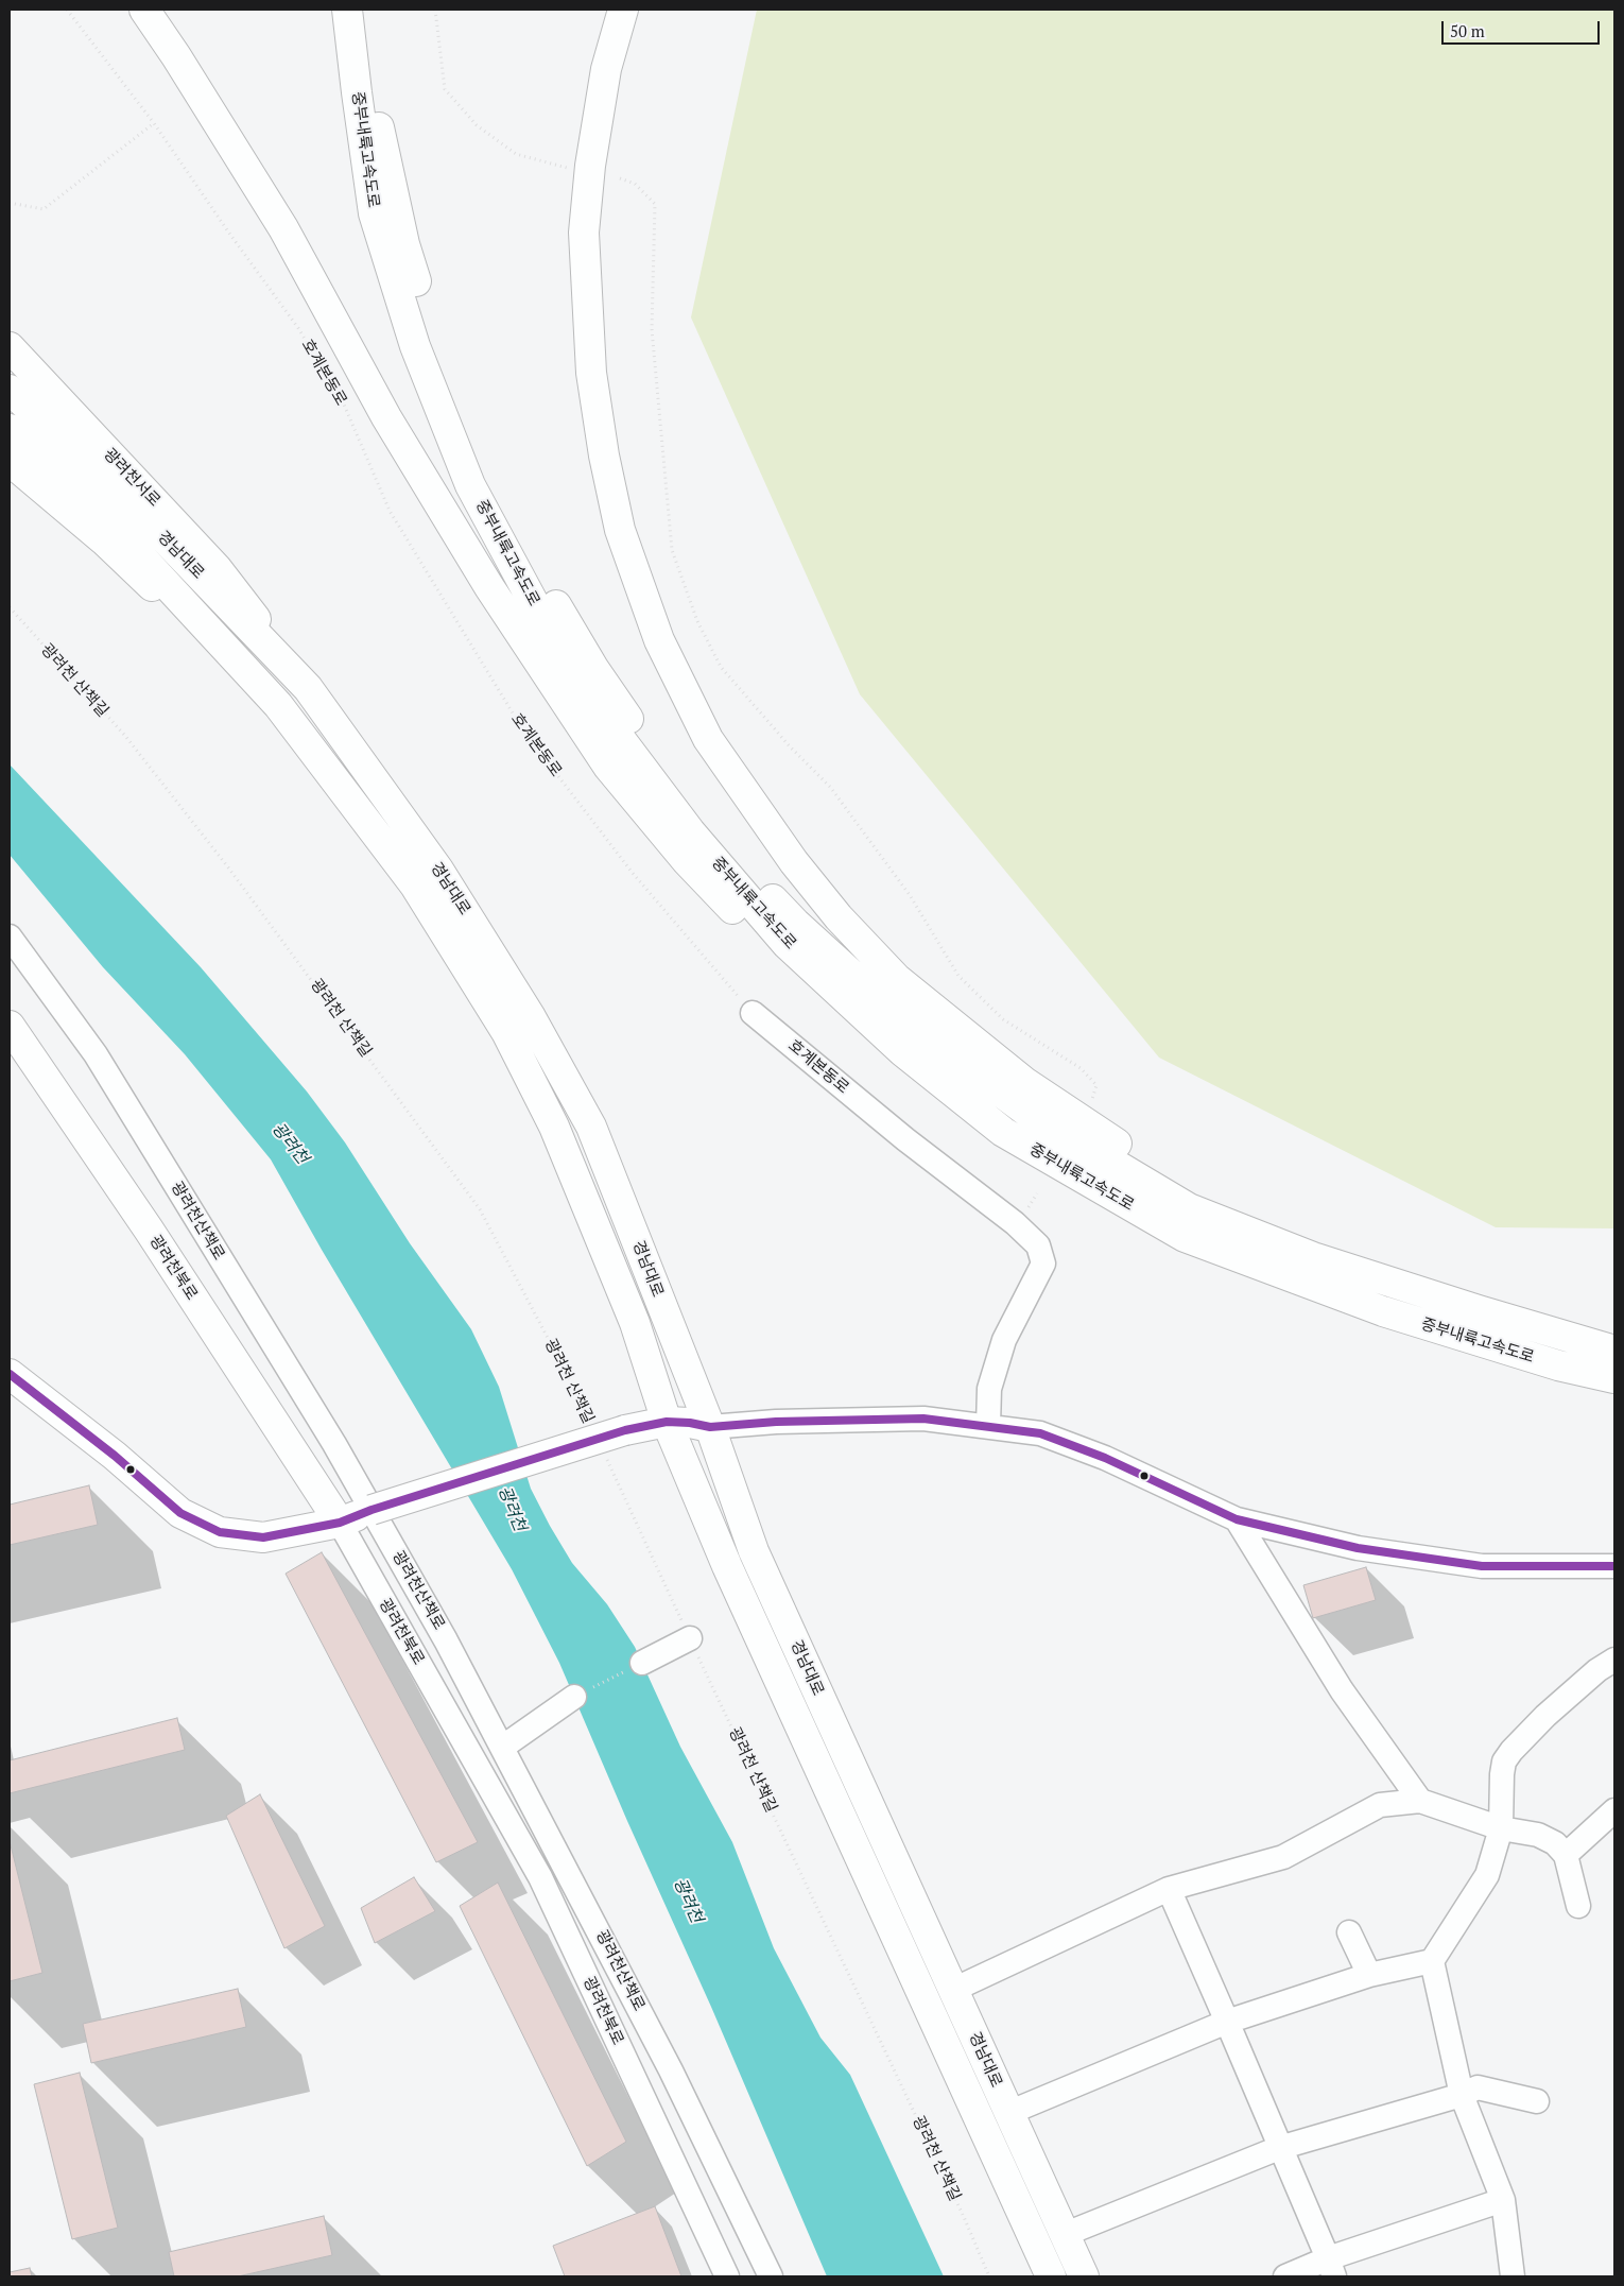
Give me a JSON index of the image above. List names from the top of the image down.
{
  "streets": {
    "main road": [
      "중부내륙고속도로",
      "광려천서로",
      "경남대로",
      "광려천북로"
    ],
    "street": ["호계본동로", "광려천산책로"],
    "path": ["광려천 산책길"]
  },
  "crossings": [
    ["광려천서로", "경남대로"]
  ],
  "water": ["광려천"],
  "scale_bar": "50 m"
}
